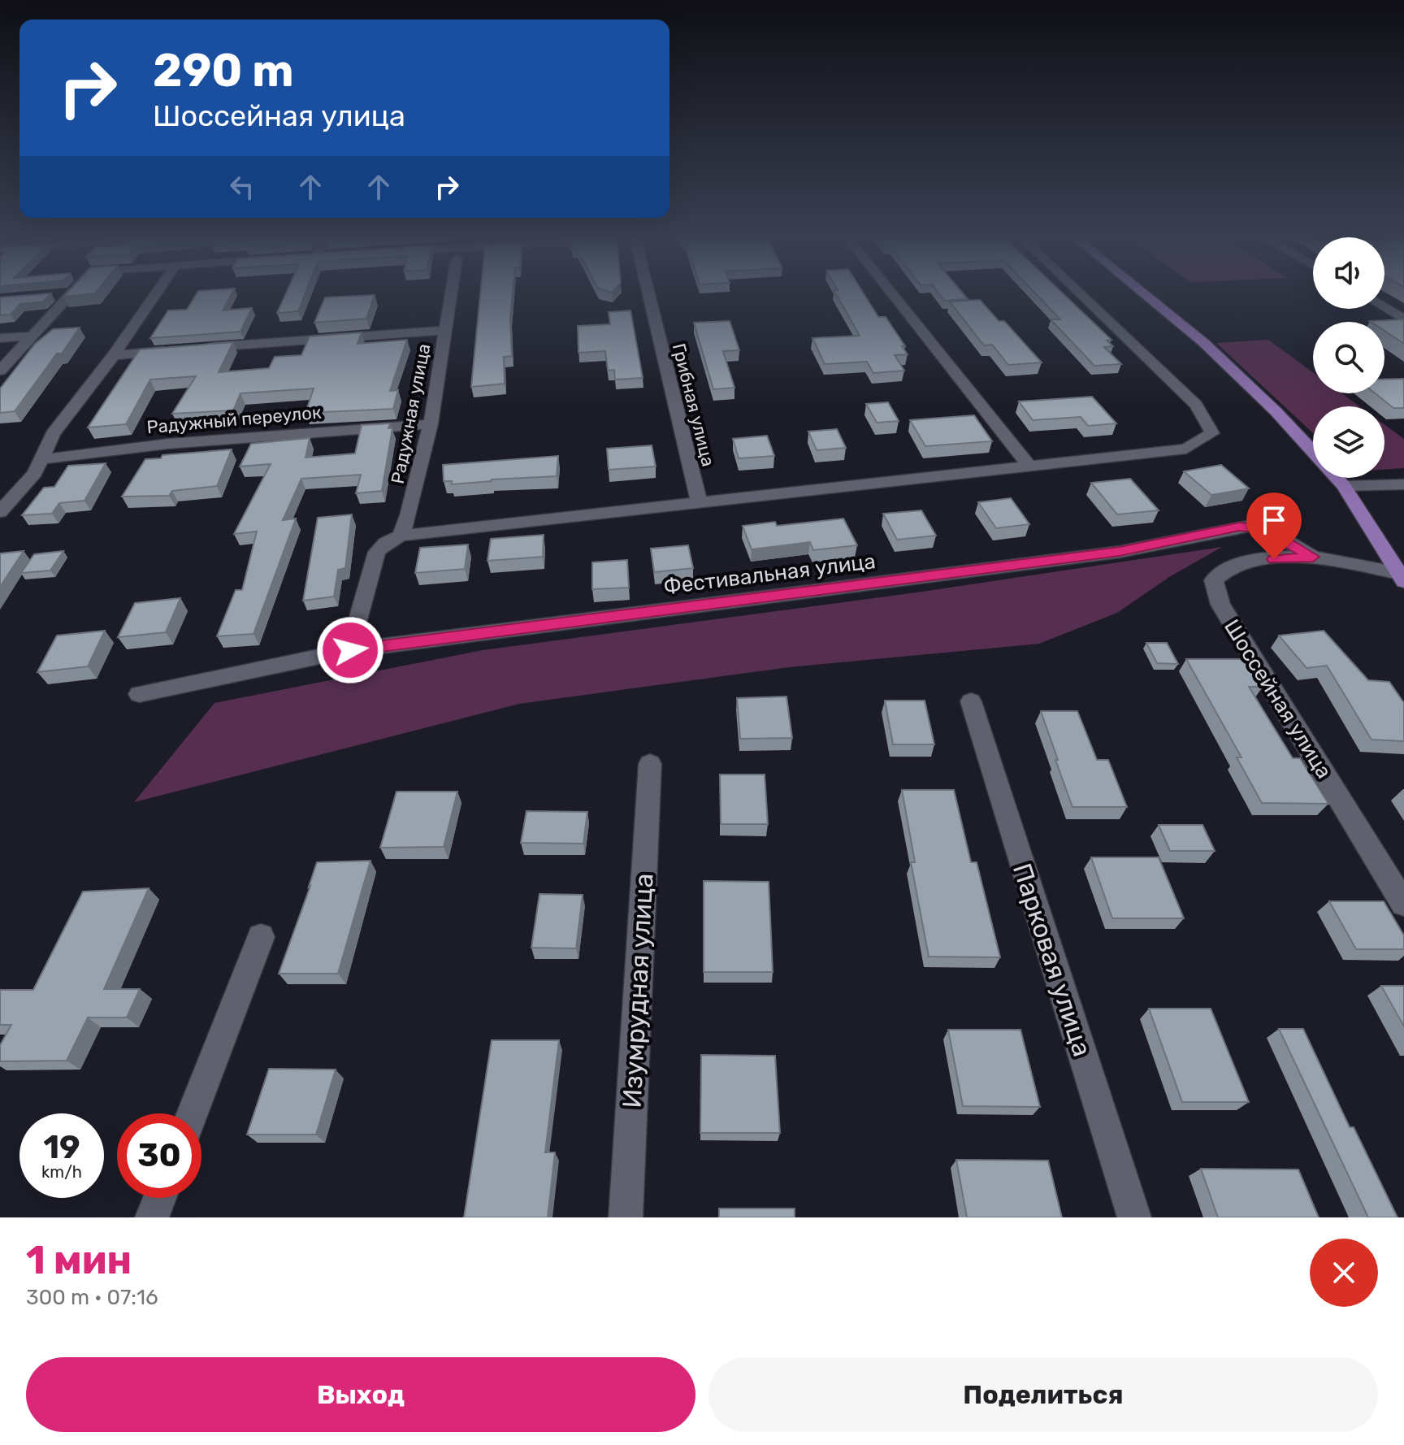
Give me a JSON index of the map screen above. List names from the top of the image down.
{
  "streets": {
    "street": [
      "Грибная улица",
      "Радужная улица",
      "Радужный переулок",
      "Фестивальная улица",
      "Шоссейная улица",
      "Парковая улица",
      "Изумрудная улица"
    ]
  },
  "crossings": [
    ["Радужная улица", "Радужный переулок"],
    ["Фестивальная улица", "Шоссейная улица"]
  ],
  "page": {
    "turn": ["290 m", "Шоссейная улица"],
    "speed": "19 km/h",
    "limit": "30",
    "heading": ["1 мин", "300 m · 07:16"],
    "buttons": ["Выход", "Поделиться"]
  }
}
